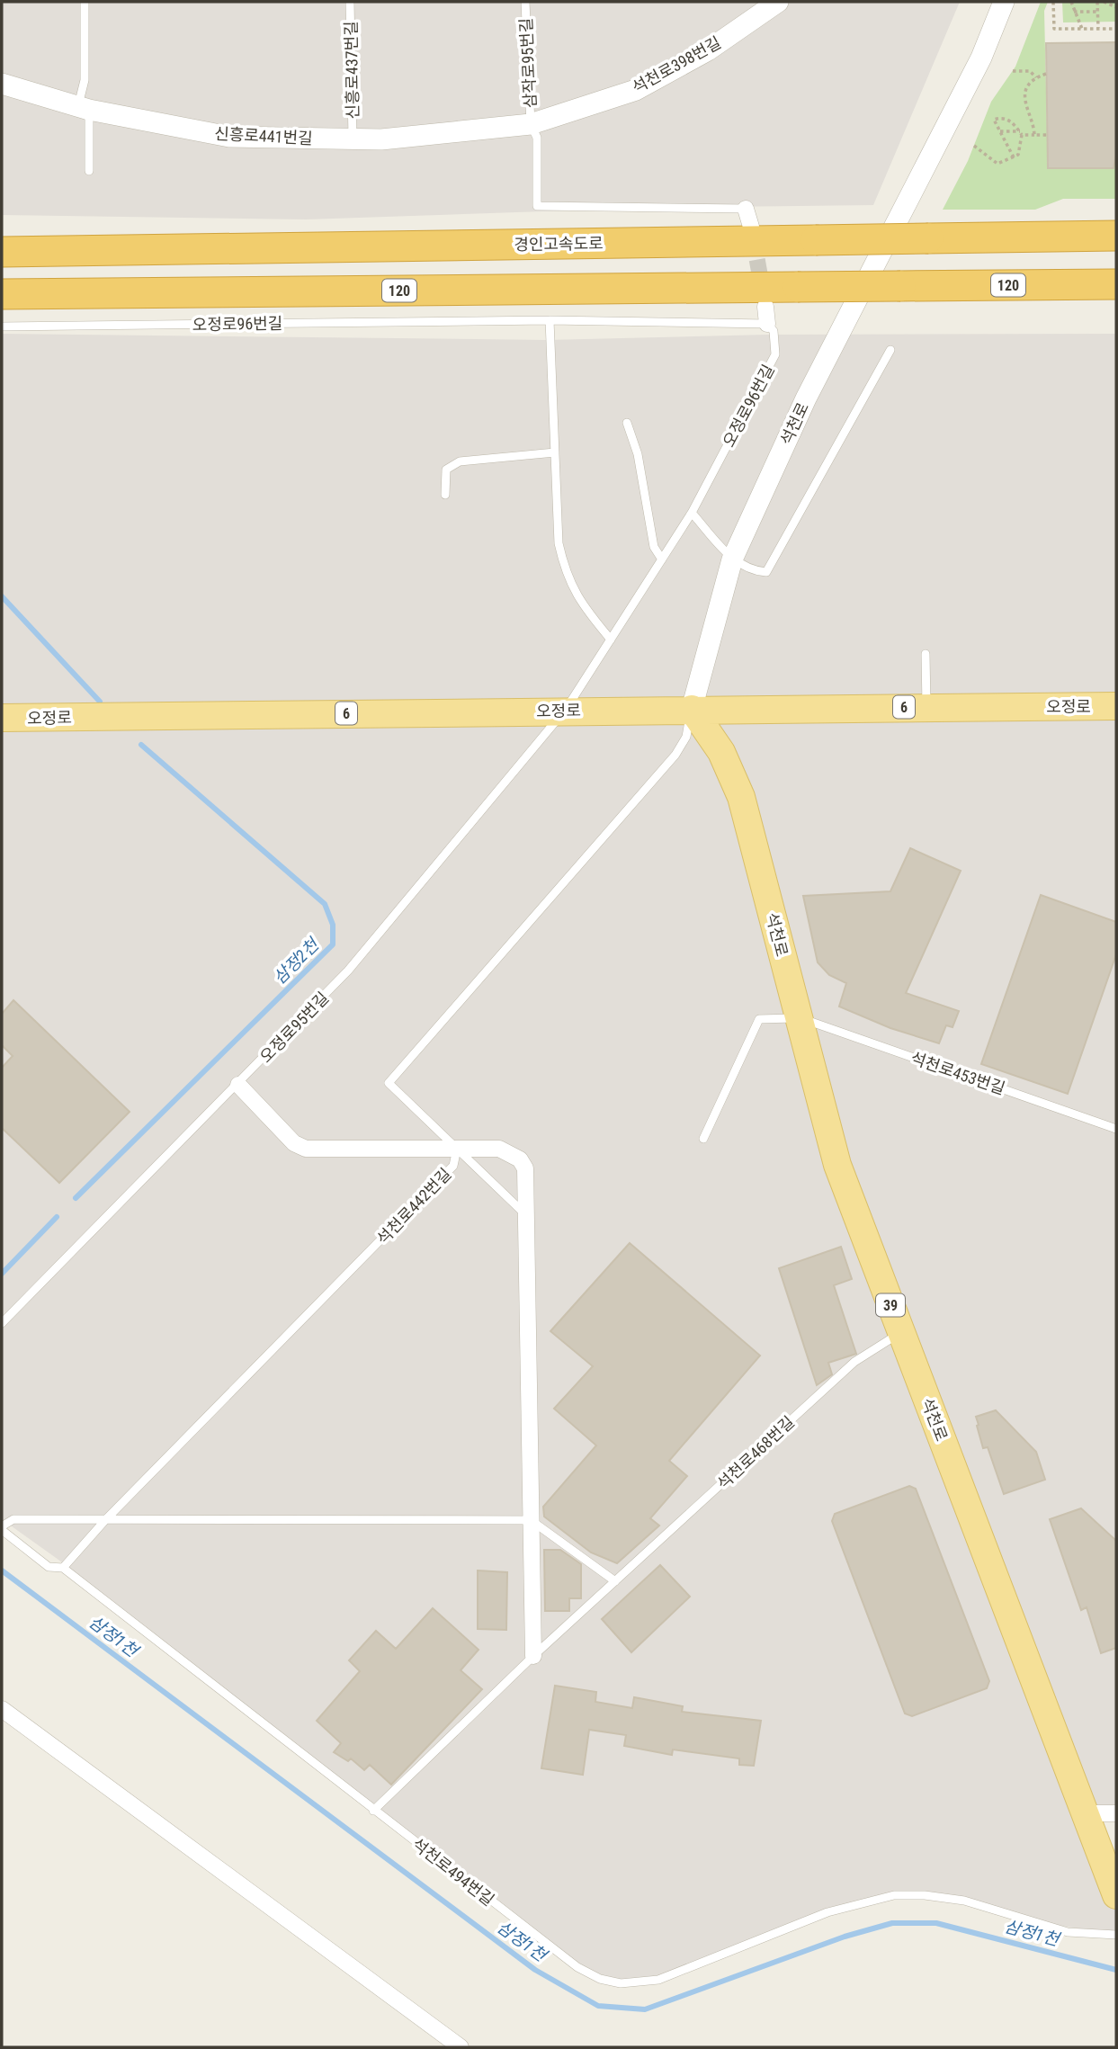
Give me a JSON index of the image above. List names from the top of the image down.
{
  "streets": {
    "highway": ["경인고속도로", "120"],
    "main road": [
      "석천로",
      "오정로",
      "6",
      "39"
    ],
    "street": ["석천로398번길", "신흥로441번길"],
    "lane": [
      "삼작로95번길",
      "신흥로437번길",
      "오정로96번길",
      "오정로95번길",
      "석천로453번길",
      "석천로442번길",
      "석천로468번길",
      "석천로494번길"
    ]
  },
  "crossings": [
    ["삼작로95번길", "석천로398번길"],
    ["삼작로95번길", "신흥로441번길"],
    ["석천로398번길", "신흥로441번길"],
    ["신흥로437번길", "신흥로441번길"],
    ["오정로96번길", "오정로"],
    ["오정로96번길", "오정로95번길"],
    ["석천로", "오정로"],
    ["석천로", "석천로453번길"],
    ["석천로", "석천로442번길"],
    ["석천로", "석천로468번길"],
    ["오정로", "오정로95번길"],
    ["오정로", "석천로442번길"],
    ["석천로442번길", "석천로494번길"],
    ["석천로468번길", "석천로494번길"]
  ],
  "water": ["삼정2천", "삼정1천"]
}
